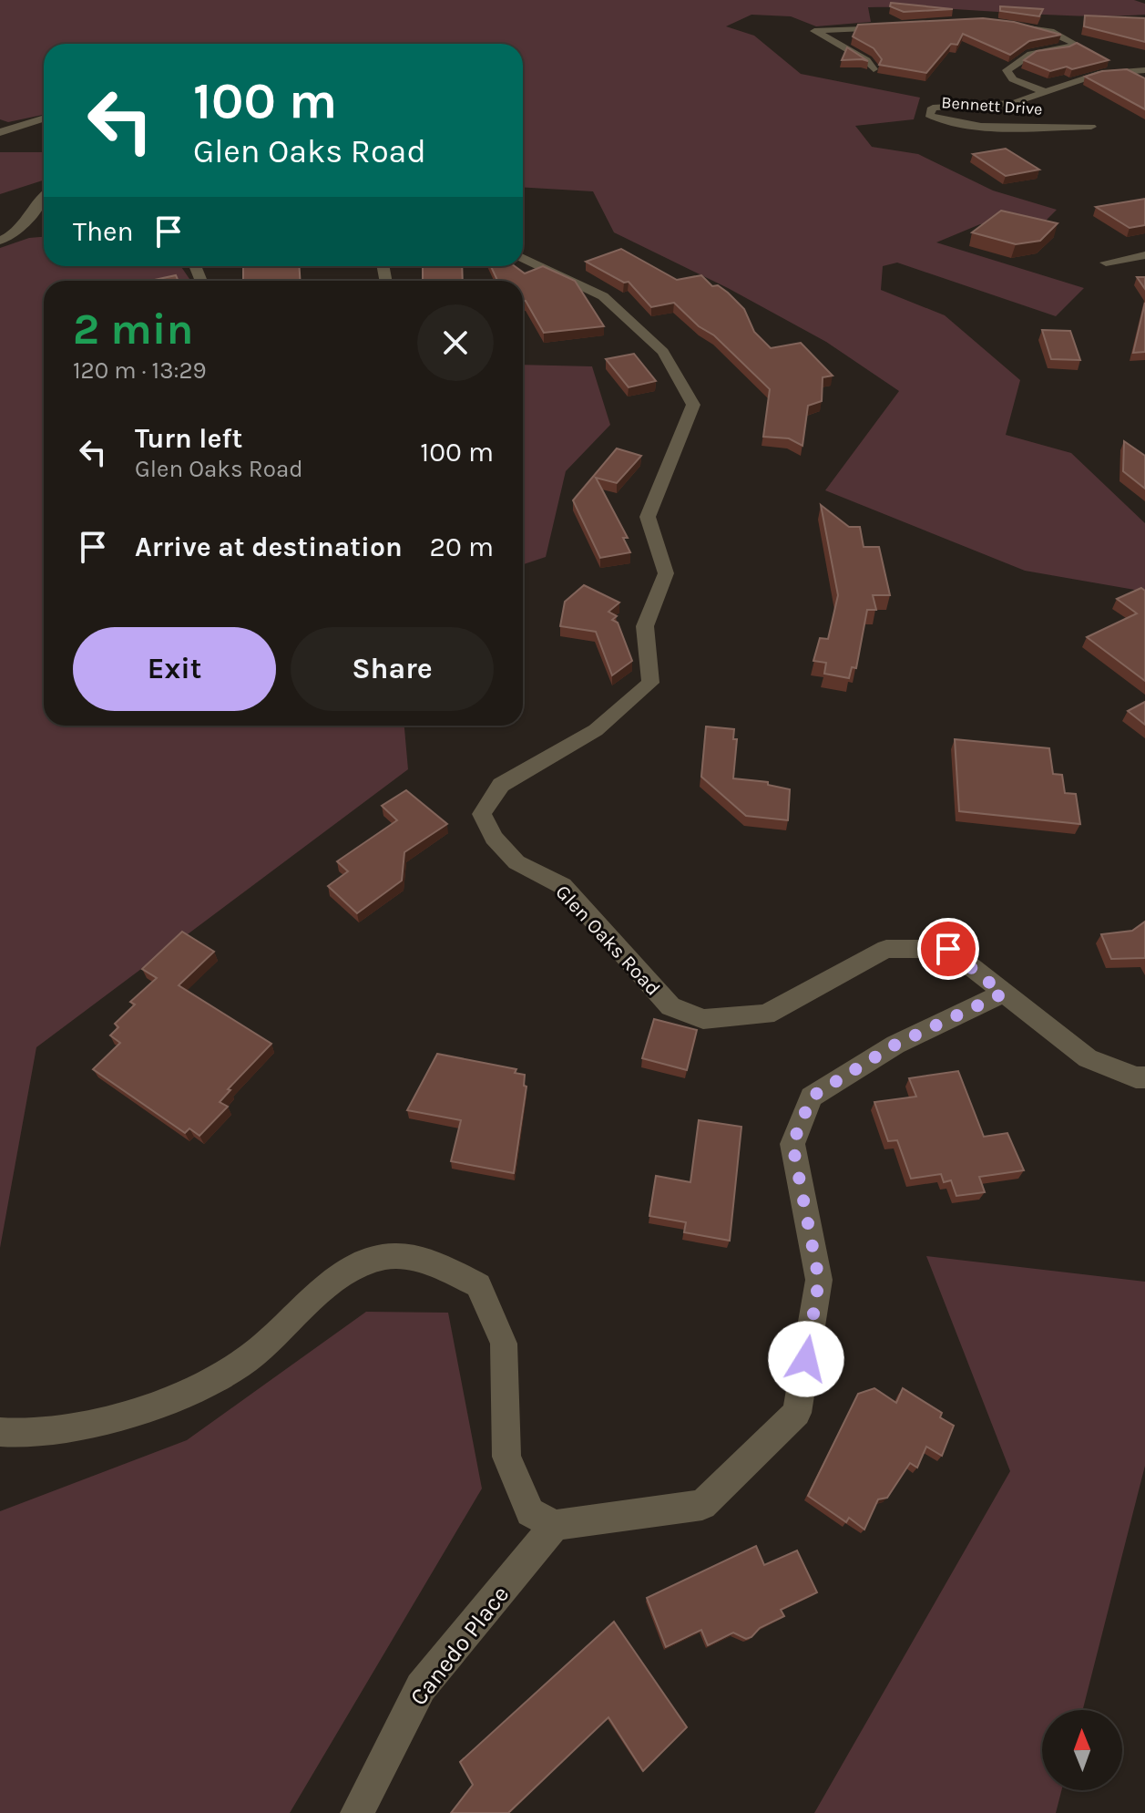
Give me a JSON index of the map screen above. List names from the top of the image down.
{
  "streets": {
    "street": ["Bennett Drive", "Glen Oaks Road", "Canedo Place"]
  },
  "north": "top",
  "page": {
    "turn": ["100 m", "Glen Oaks Road"],
    "then": "Then",
    "heading": ["2 min", "120 m · 13:29"],
    "list": [
      {
        "name": "Turn left",
        "note": "Glen Oaks Road",
        "value": "100 m"
      },
      {
        "name": "Arrive at destination",
        "value": "20 m"
      }
    ],
    "buttons": ["Exit", "Share"]
  }
}
